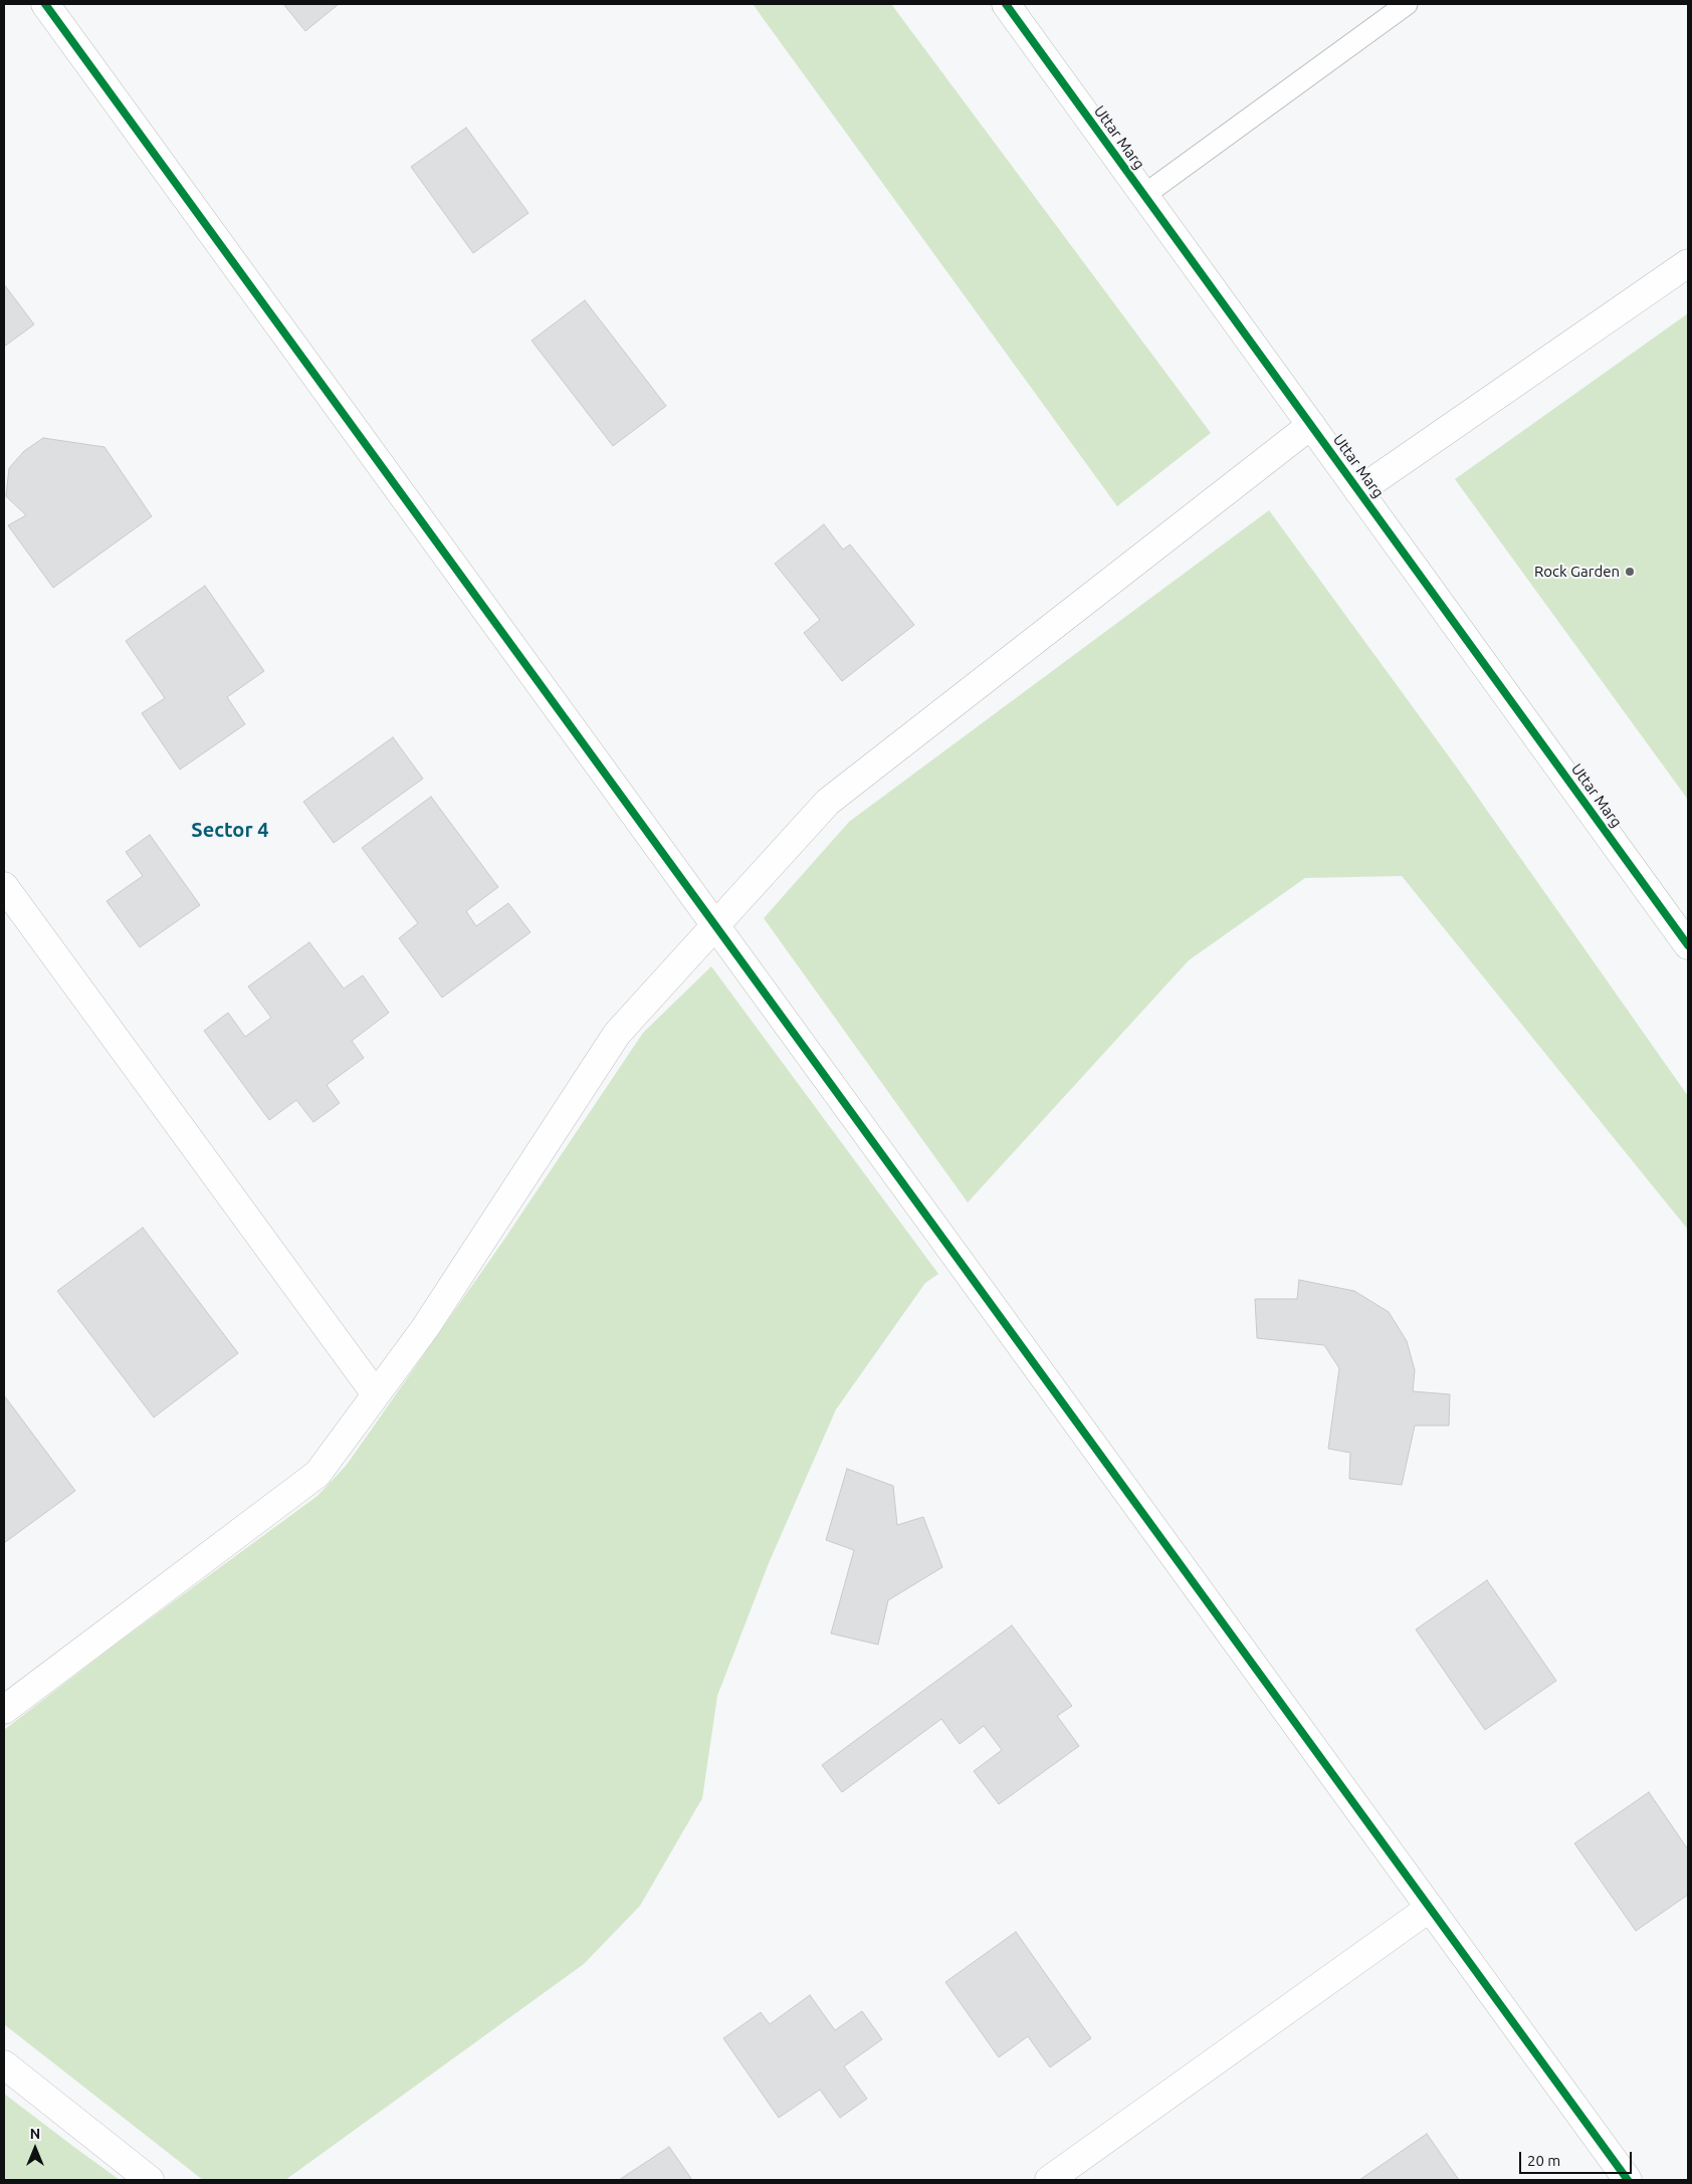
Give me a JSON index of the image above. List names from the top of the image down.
{
  "streets": {
    "street": ["Uttar Marg"]
  },
  "districts": ["Sector 4"],
  "places": ["Rock Garden"],
  "scale_bar": "20 m",
  "north": "top"
}
